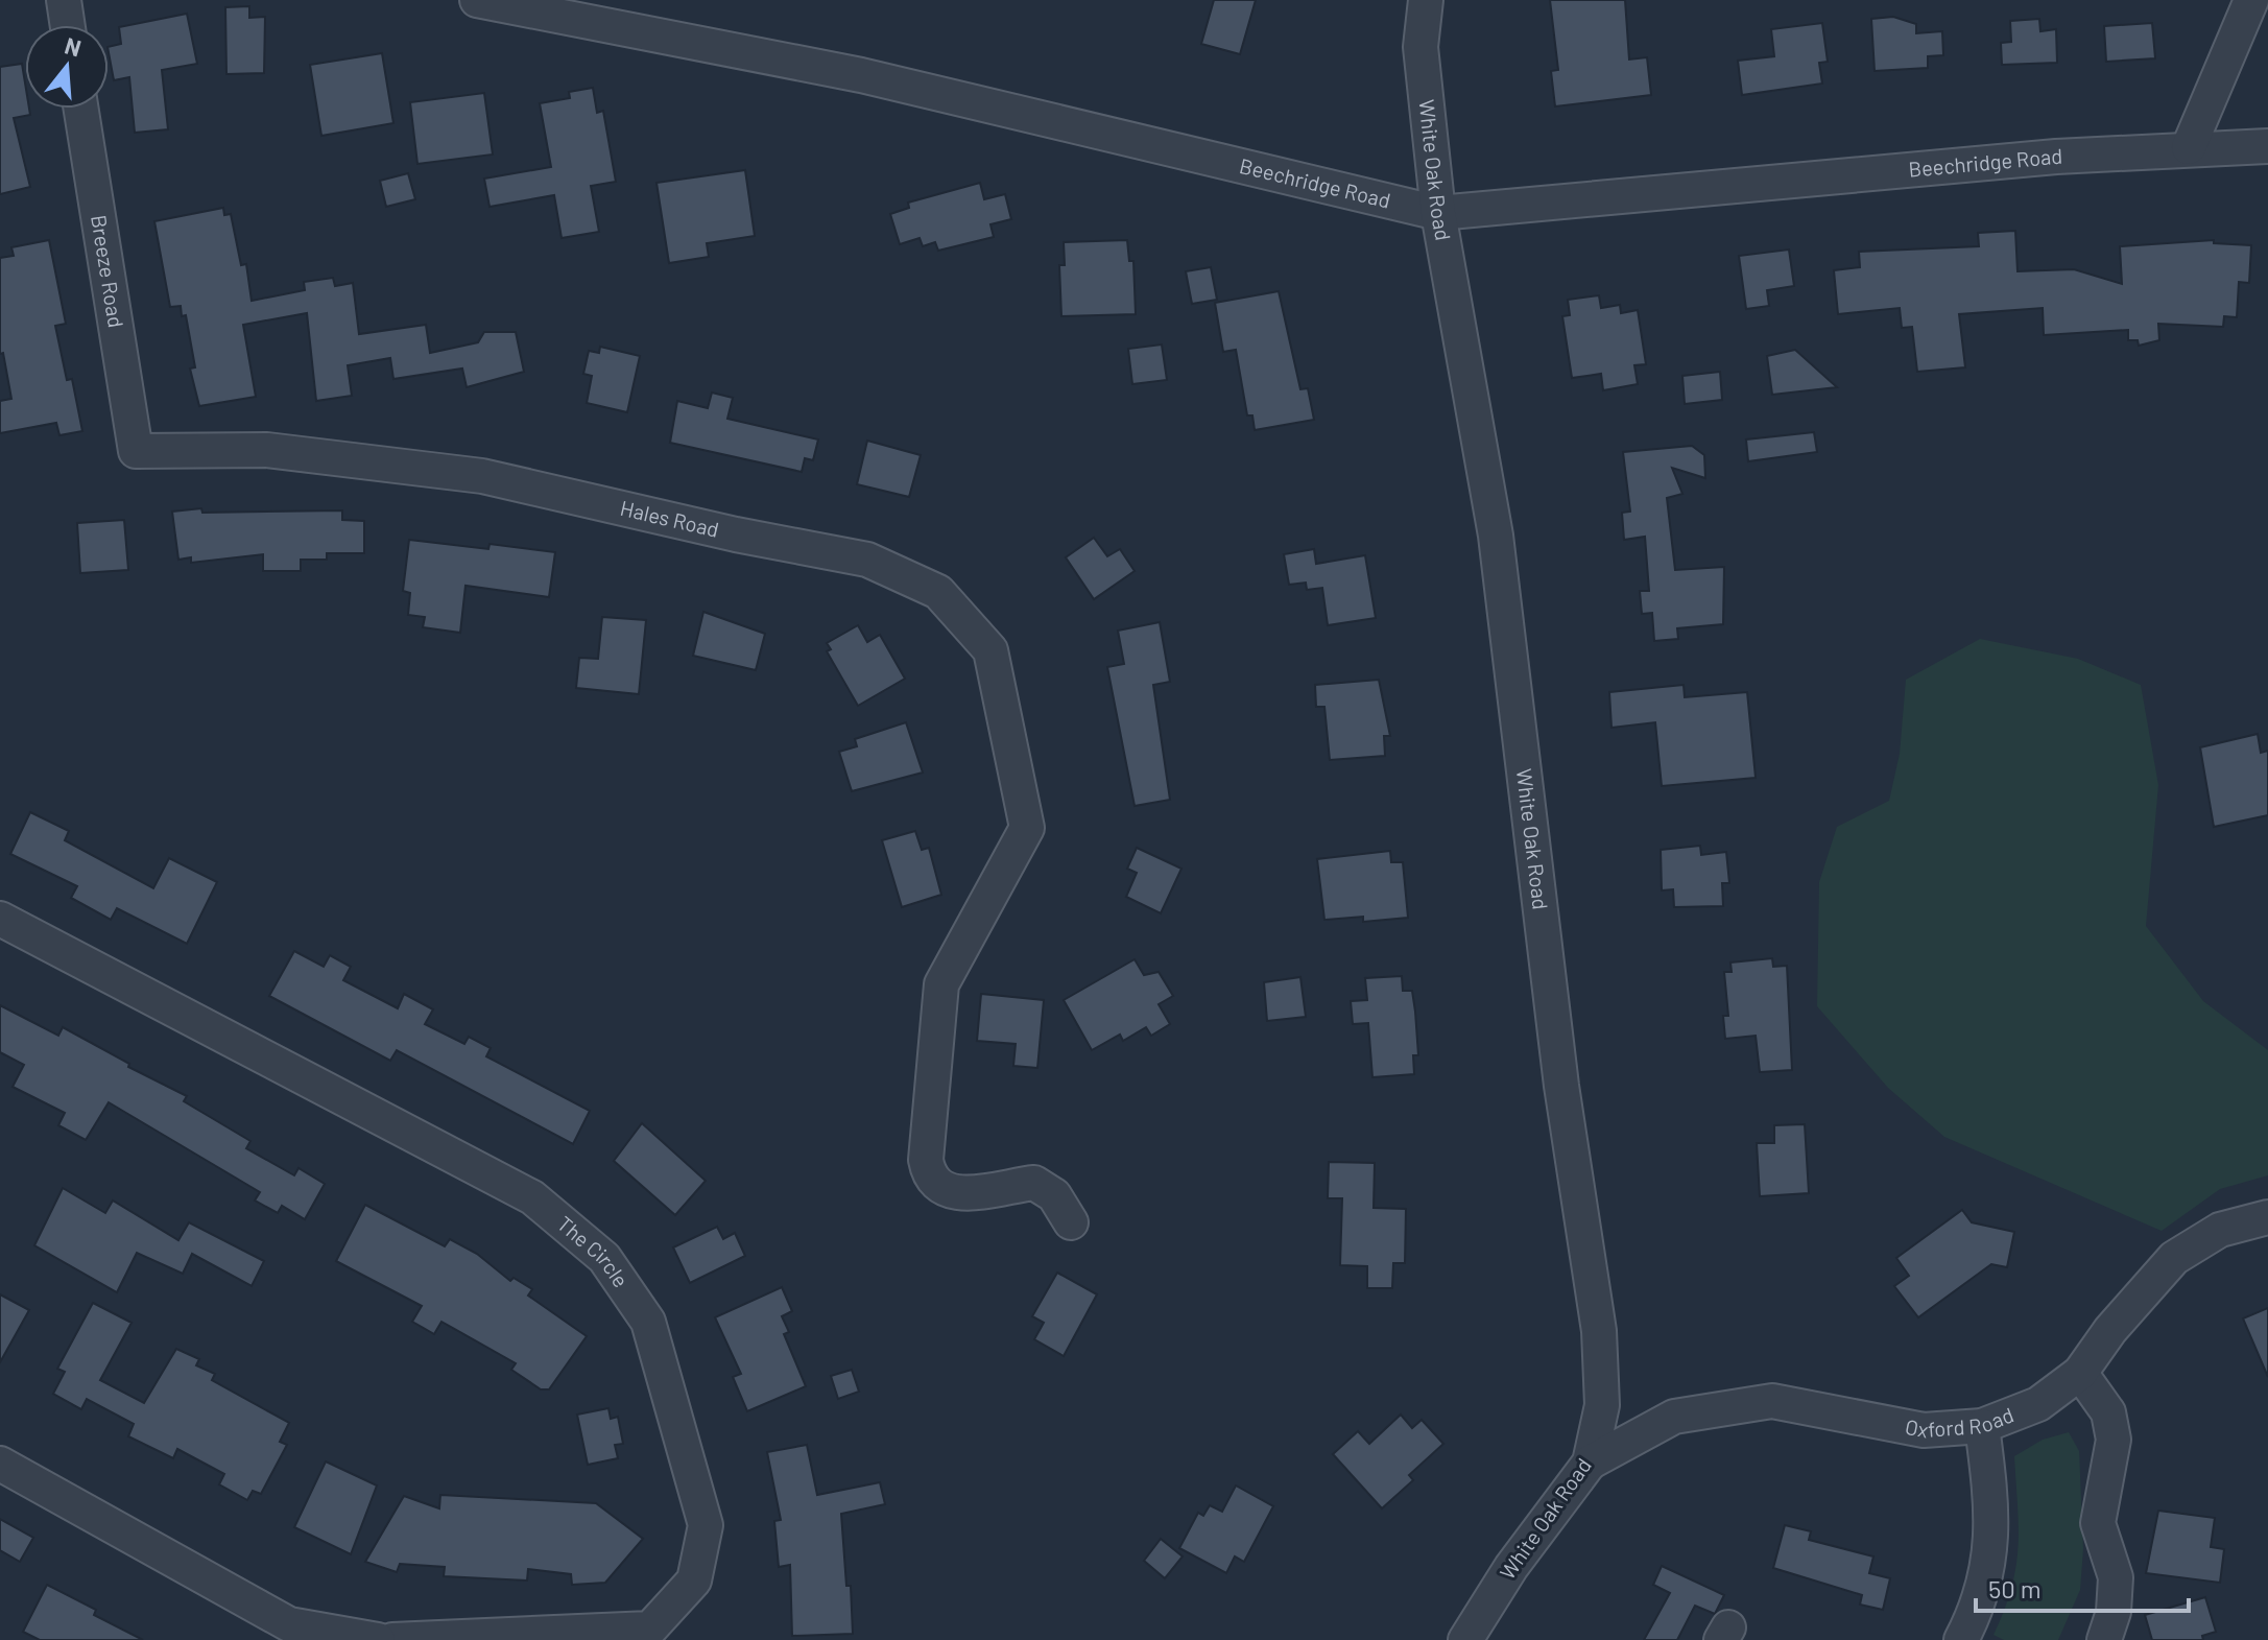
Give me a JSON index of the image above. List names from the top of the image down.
{
  "streets": {
    "street": [
      "Beechridge Road",
      "White Oak Road",
      "Breeze Road",
      "Hales Road",
      "The Circle",
      "Oxford Road"
    ]
  },
  "crossings": [
    ["Beechridge Road", "White Oak Road"],
    ["White Oak Road", "Oxford Road"],
    ["Breeze Road", "Hales Road"]
  ],
  "scale_bar": "50 m",
  "north": "top"
}
